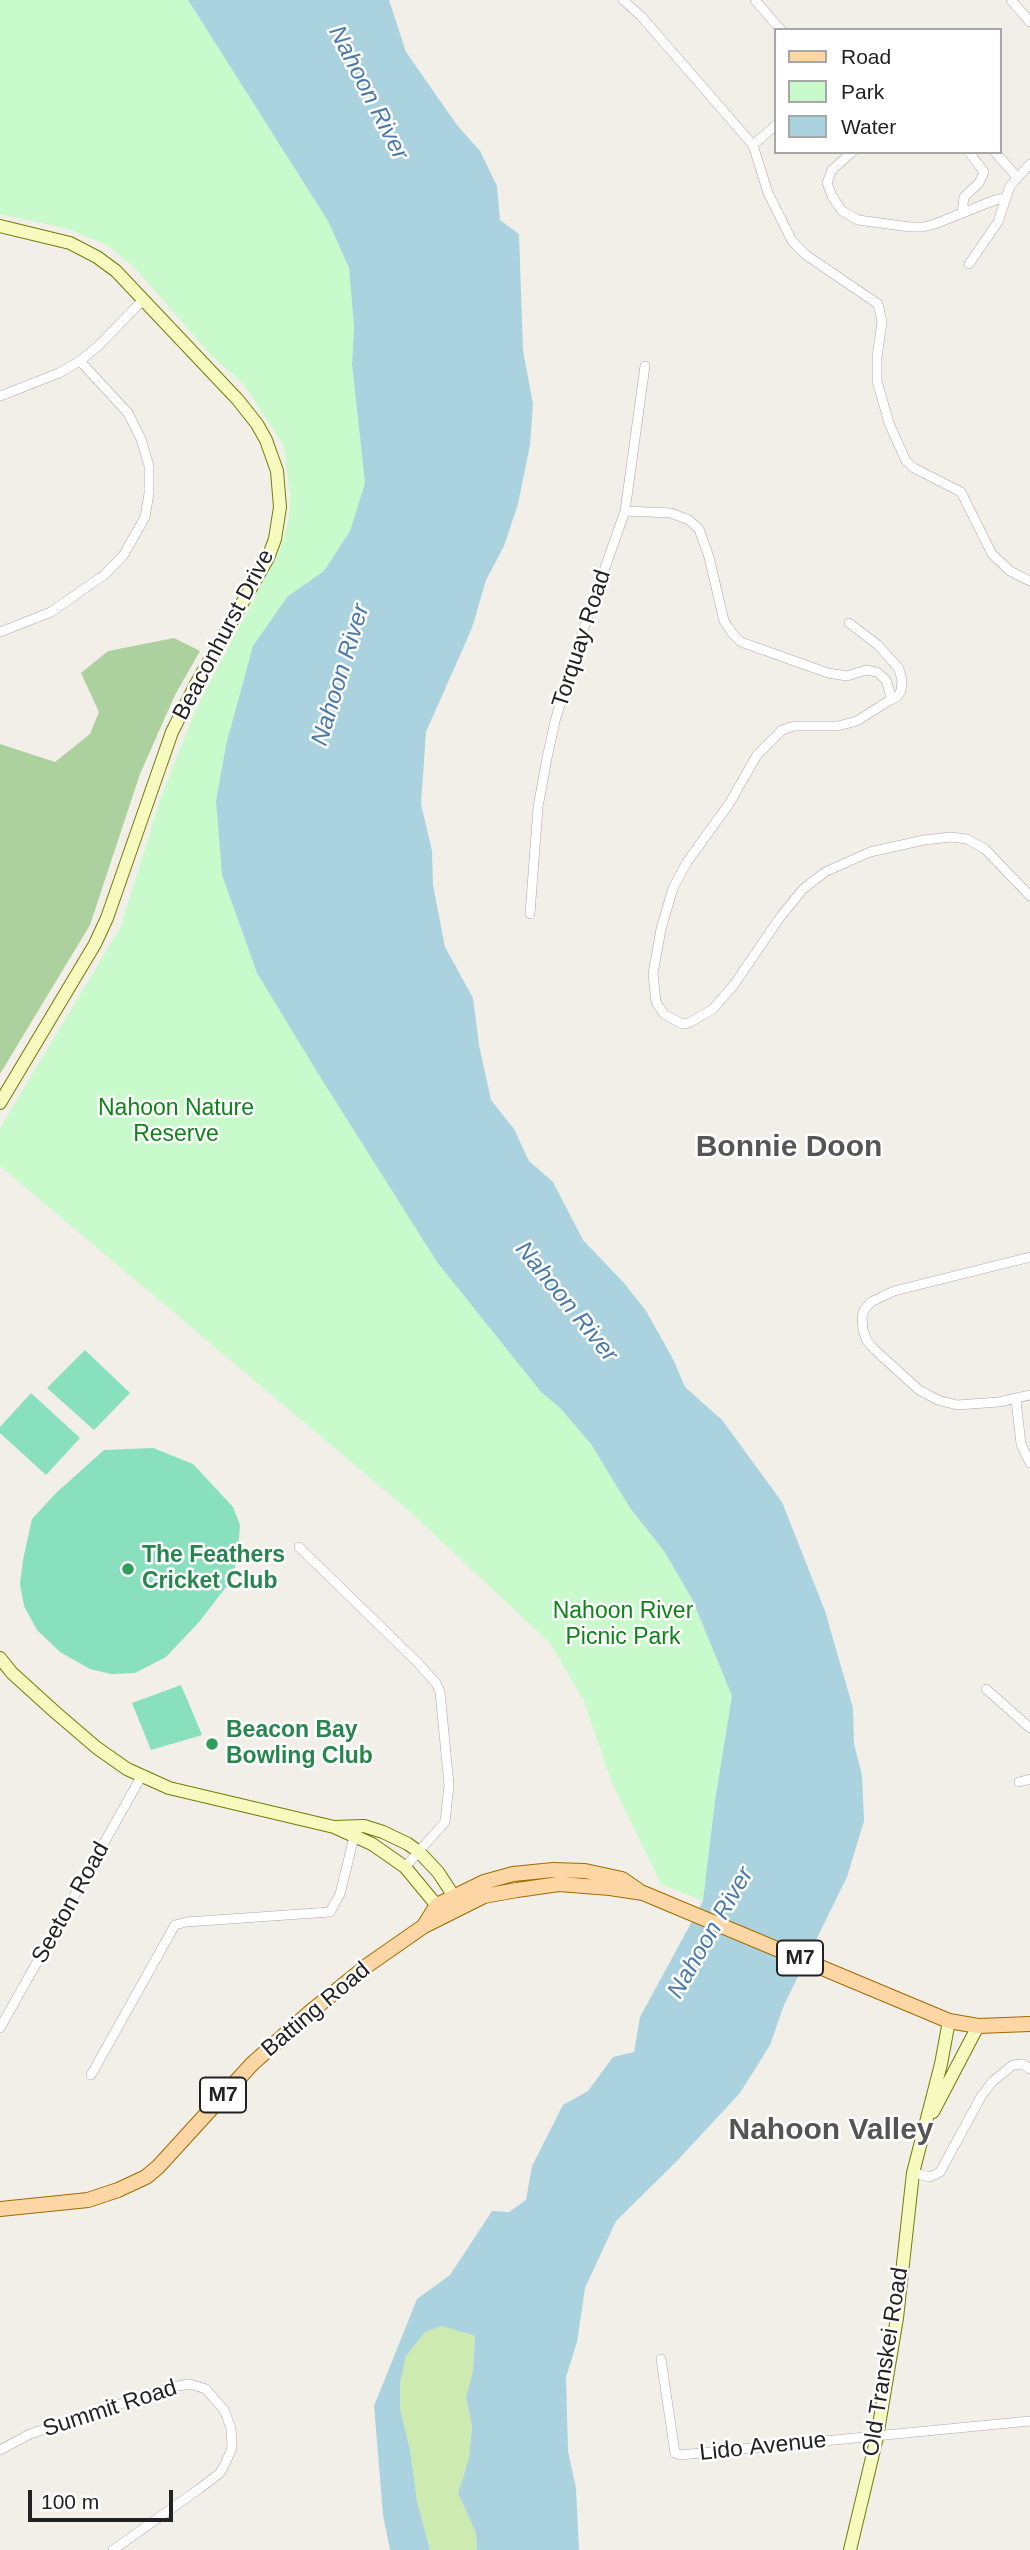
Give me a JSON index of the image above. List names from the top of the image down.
{
  "streets": {
    "main road": ["M7", "Batting Road"],
    "street": [
      "Beaconhurst Drive",
      "Torquay Road",
      "Seeton Road",
      "Old Transkei Road",
      "Summit Road",
      "Lido Avenue"
    ]
  },
  "crossings": [
    ["Batting Road", "Old Transkei Road"],
    ["Old Transkei Road", "Lido Avenue"]
  ],
  "districts": ["Bonnie Doon", "Nahoon Valley"],
  "water": ["Nahoon River"],
  "parks": ["Nahoon Nature Reserve", "Nahoon River Picnic Park"],
  "places": ["The Feathers Cricket Club", "Beacon Bay Bowling Club"],
  "legend": ["Road", "Park", "Water"],
  "scale_bar": "100 m"
}
